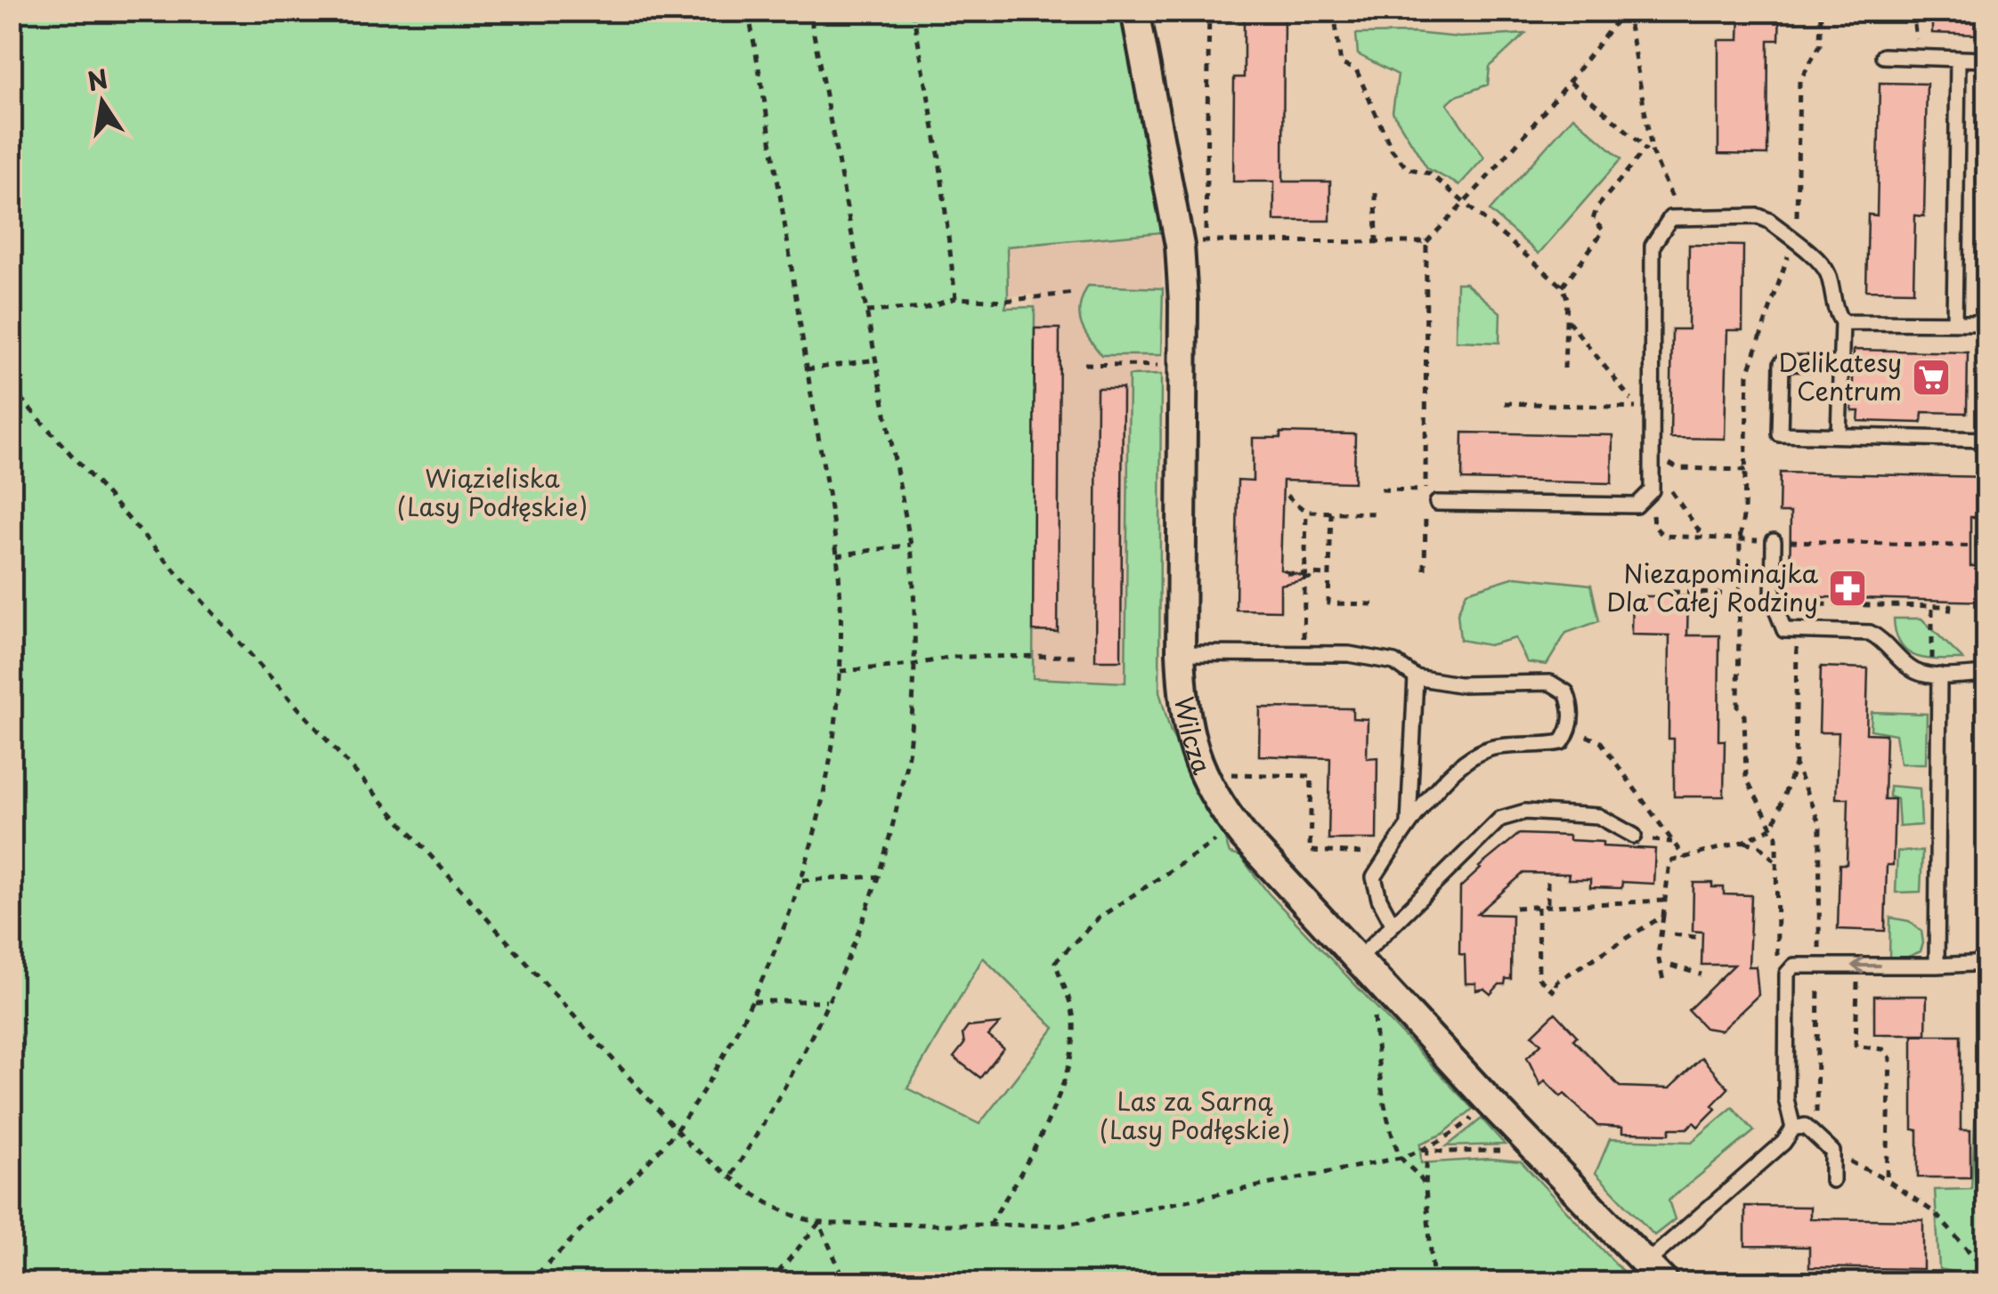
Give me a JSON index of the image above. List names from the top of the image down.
{
  "streets": {
    "street": ["Wilcza"]
  },
  "parks": ["Wiązieliska (Lasy Podłęskie)", "Las za Sarną (Lasy Podłęskie)"],
  "places": {
    "supermarket": ["Delikatesy Centrum"],
    "pharmacy": ["Niezapominajka Dla Całej Rodziny"]
  },
  "north": "top"
}
